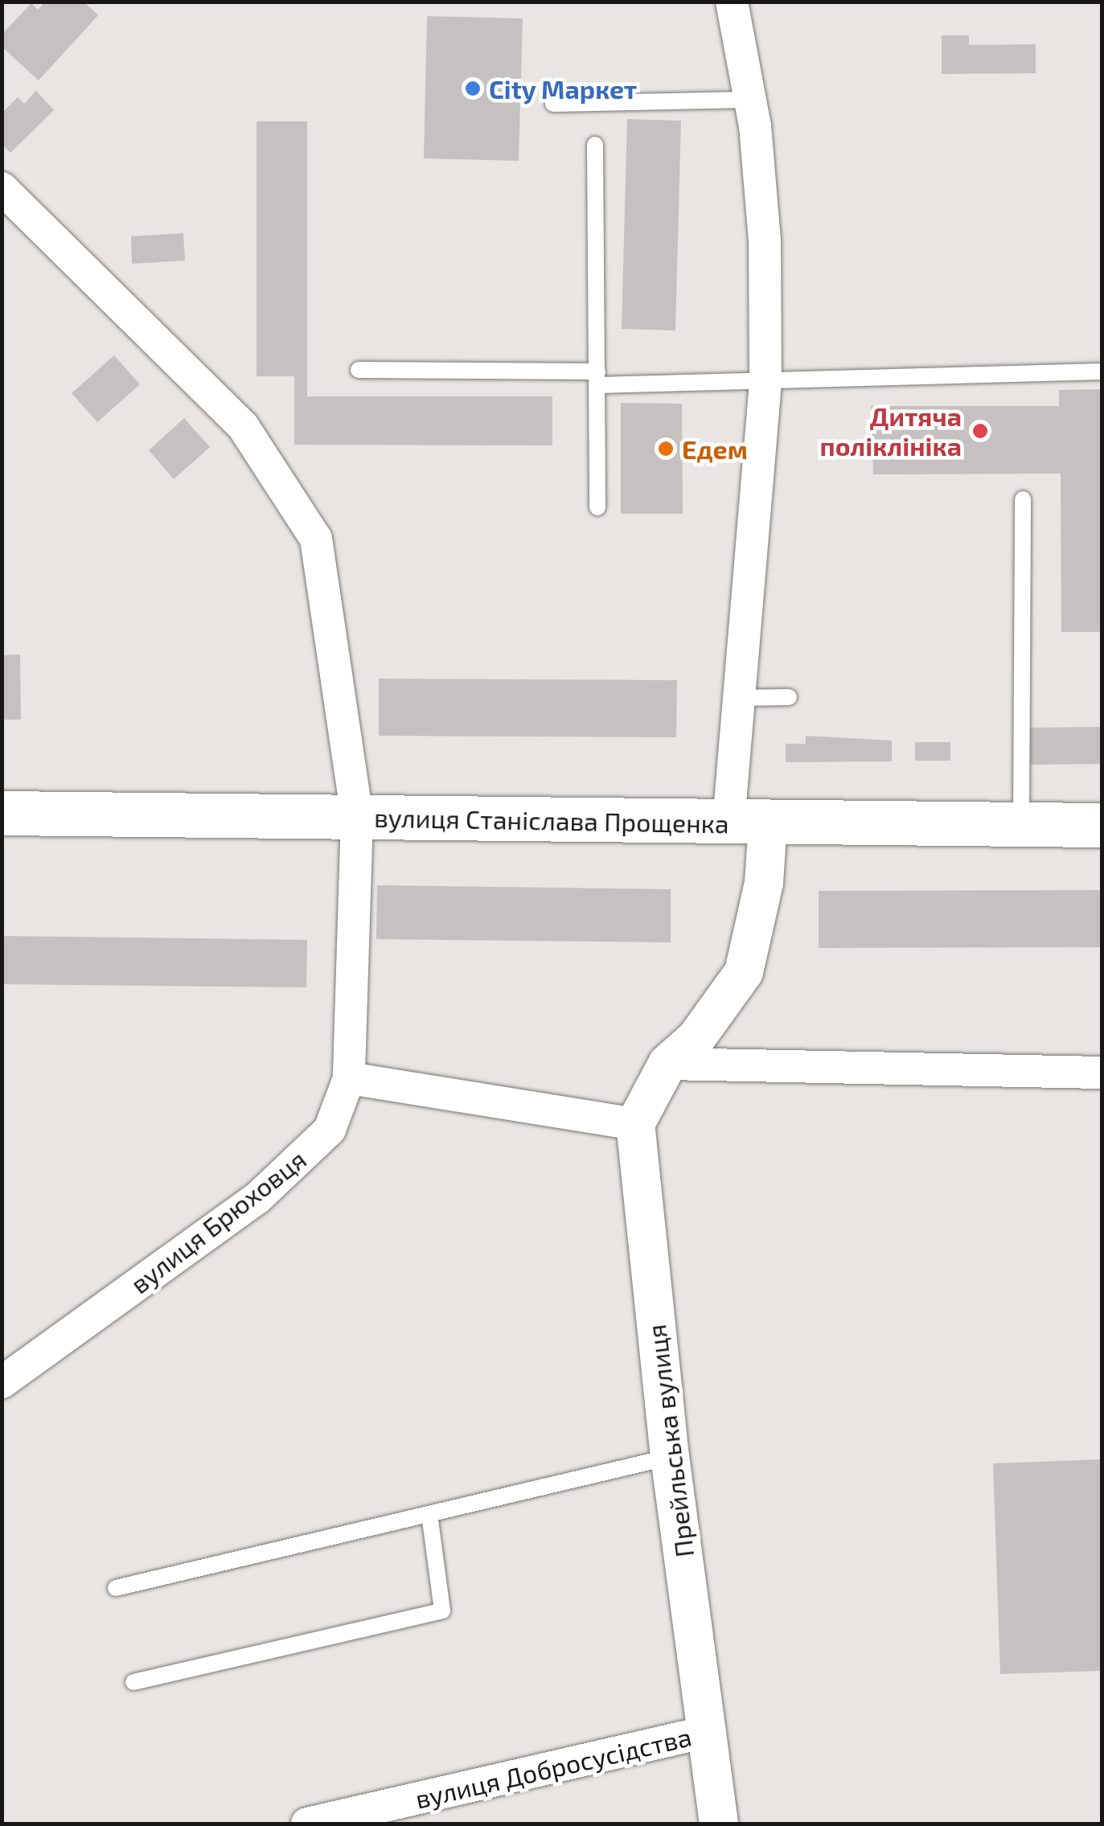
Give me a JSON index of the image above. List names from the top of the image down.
{
  "streets": {
    "main road": ["вулиця Станіслава Прощенка"],
    "street": ["вулиця Брюховця", "Прейльська вулиця", "вулиця Добросусідства"]
  },
  "crossings": [
    ["вулиця Станіслава Прощенка", "вулиця Брюховця"],
    ["Прейльська вулиця", "вулиця Добросусідства"]
  ],
  "places": ["City Маркет", "Дитяча поліклініка", "Едем"]
}
